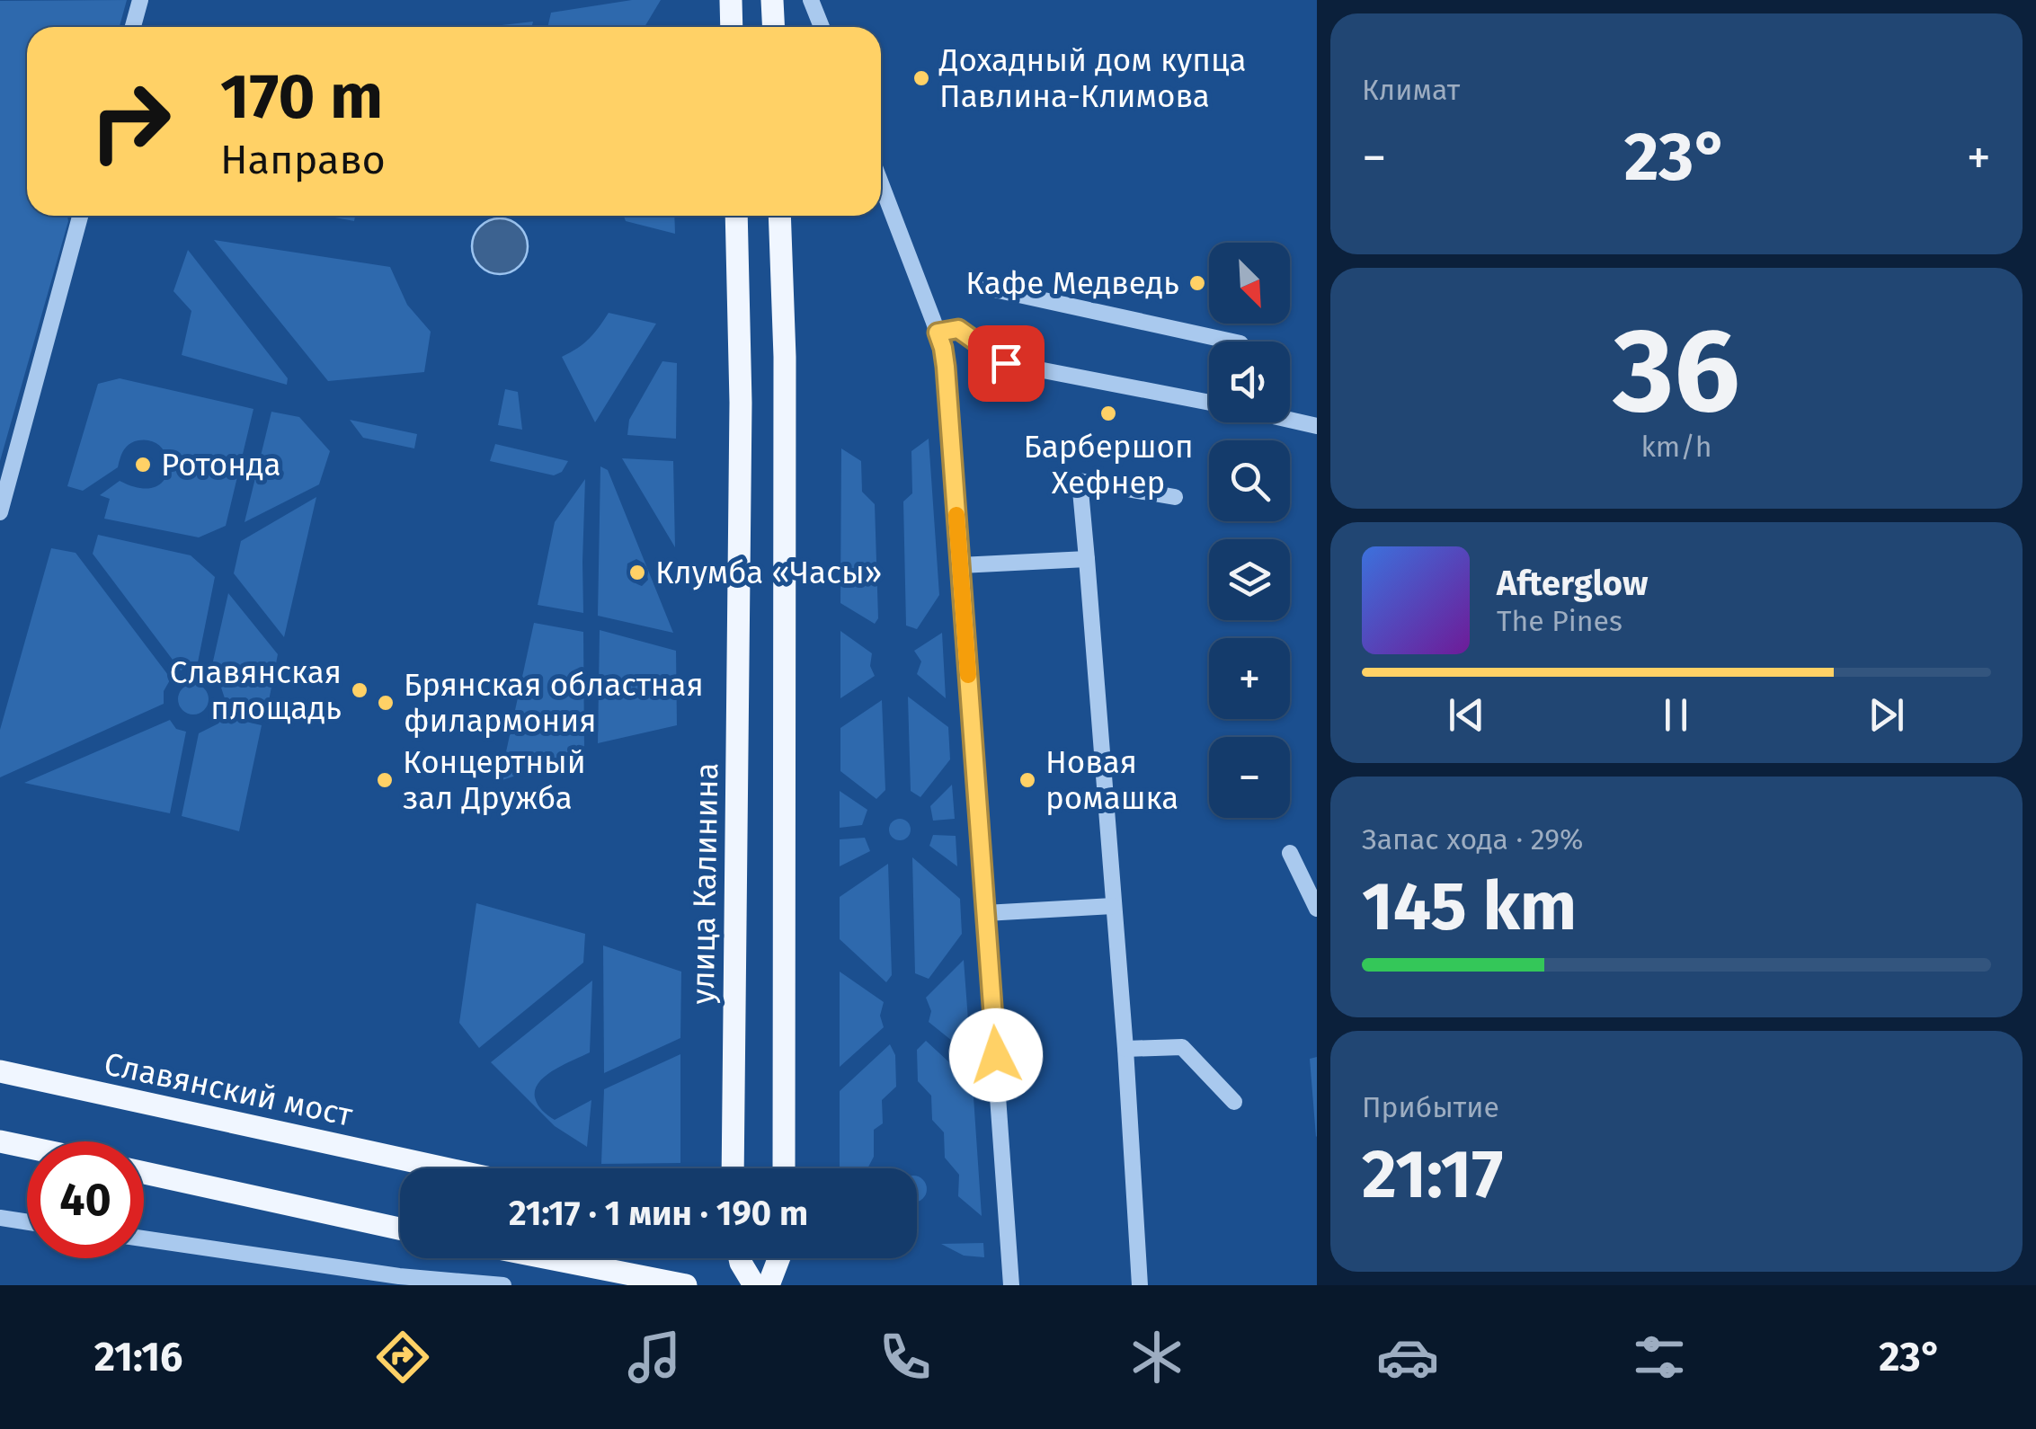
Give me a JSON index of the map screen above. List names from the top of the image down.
{
  "streets": {
    "main road": ["улица Калинина", "Славянский мост"]
  },
  "places": [
    "Дохадный дом купца Павлина-Климова",
    "Кафе Медведь",
    "Барбершоп Хефнер",
    "Ротонда",
    "Клумба «Часы»",
    "Славянская площадь",
    "Брянская областная филармония",
    "Концертный зал Дружба",
    "Новая ромашка"
  ],
  "north": "bottom right",
  "page": {
    "tile": [
      "Климат",
      ["36", "km/h"],
      ["Запас хода · 29%", "145 km"],
      ["Прибытие", "21:17"]
    ],
    "turn": ["170 m", "Направо"],
    "heat": ["−", "23°", "+"],
    "map_buttons": ["+", "−"],
    "song": ["Afterglow", "The Pines"],
    "limit": "40",
    "trip": "21:17 · 1 мин · 190 m",
    "tabs": ["21:16", "23°"]
  }
}
